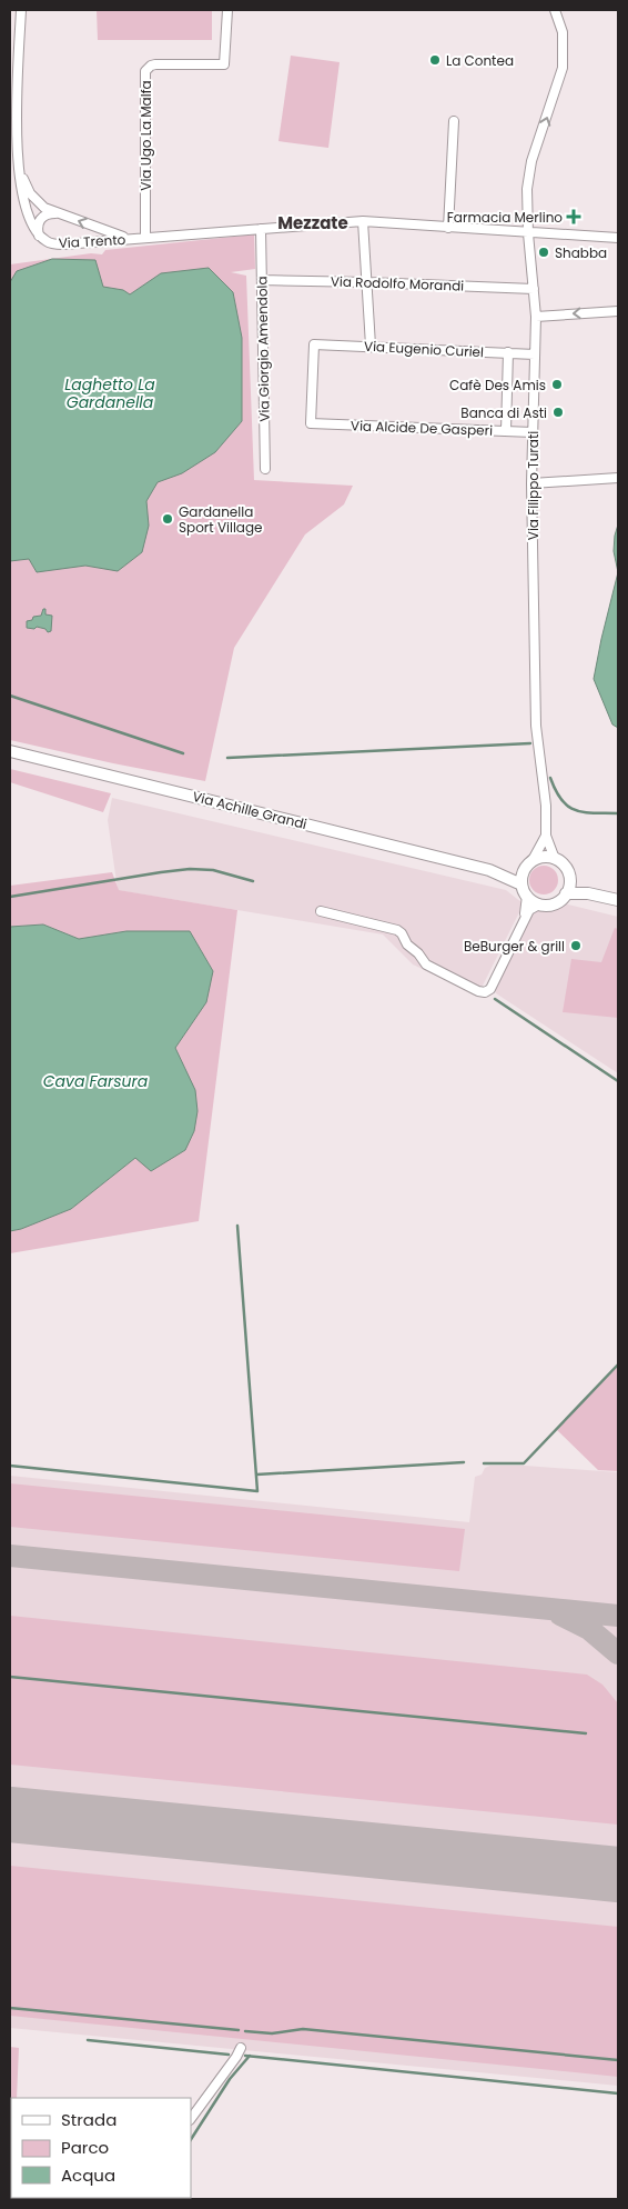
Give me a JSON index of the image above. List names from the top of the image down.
{
  "streets": {
    "main road": ["Via Achille Grandi"],
    "street": [
      "Via Ugo La Malfa",
      "Via Trento",
      "Via Rodolfo Morandi",
      "Via Giorgio Amendola",
      "Via Eugenio Curiel",
      "Via Alcide De Gasperi",
      "Via Filippo Turati"
    ]
  },
  "crossings": [
    ["Via Rodolfo Morandi", "Via Giorgio Amendola"],
    ["Via Rodolfo Morandi", "Via Filippo Turati"],
    ["Via Eugenio Curiel", "Via Alcide De Gasperi"],
    ["Via Eugenio Curiel", "Via Filippo Turati"],
    ["Via Alcide De Gasperi", "Via Filippo Turati"],
    ["Via Filippo Turati", "Via Achille Grandi"]
  ],
  "districts": ["Mezzate"],
  "water": ["Laghetto La Gardanella", "Cava Farsura"],
  "places": {
    "other": [
      "La Contea",
      "Shabba",
      "Cafè Des Amis",
      "Banca di Asti",
      "Gardanella Sport Village",
      "BeBurger & grill"
    ],
    "health": ["Farmacia Merlino"]
  },
  "legend": ["Strada", "Parco", "Acqua"]
}
